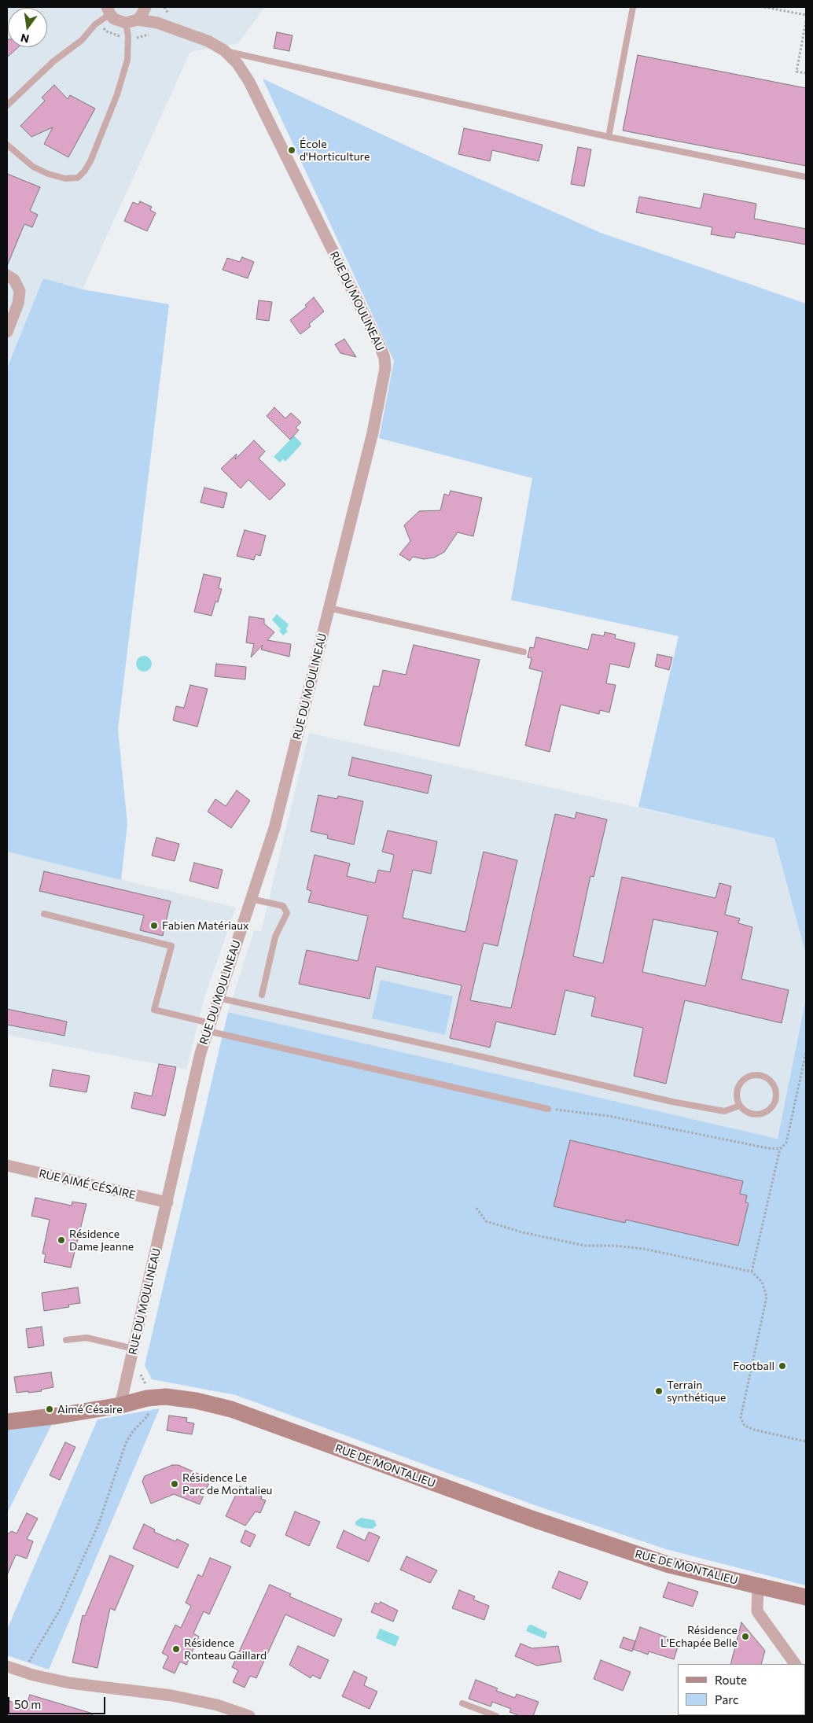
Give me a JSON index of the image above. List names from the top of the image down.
{
  "streets": {
    "street": ["RUE DU MOULINEAU", "RUE AIMÉ CÉSAIRE", "RUE DE MONTALIEU"]
  },
  "crossings": [
    ["RUE DU MOULINEAU", "RUE AIMÉ CÉSAIRE"],
    ["RUE DU MOULINEAU", "RUE DE MONTALIEU"]
  ],
  "places": [
    "École d'Horticulture",
    "Fabien Matériaux",
    "Résidence Dame Jeanne",
    "Football",
    "Terrain synthétique",
    "Aimé Césaire",
    "Résidence Le Parc de Montalieu",
    "Résidence L'Echapée Belle",
    "Résidence Ronteau Gaillard"
  ],
  "legend": ["Route", "Parc"],
  "scale_bar": "50 m",
  "north": "bottom"
}
